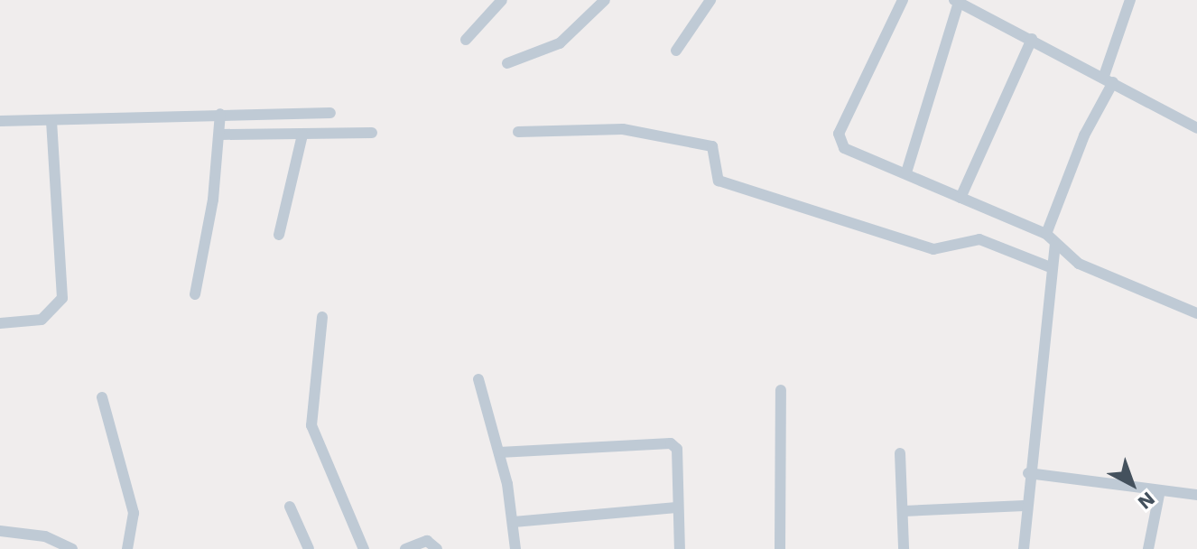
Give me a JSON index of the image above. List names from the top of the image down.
{
  "north": "bottom right"
}
